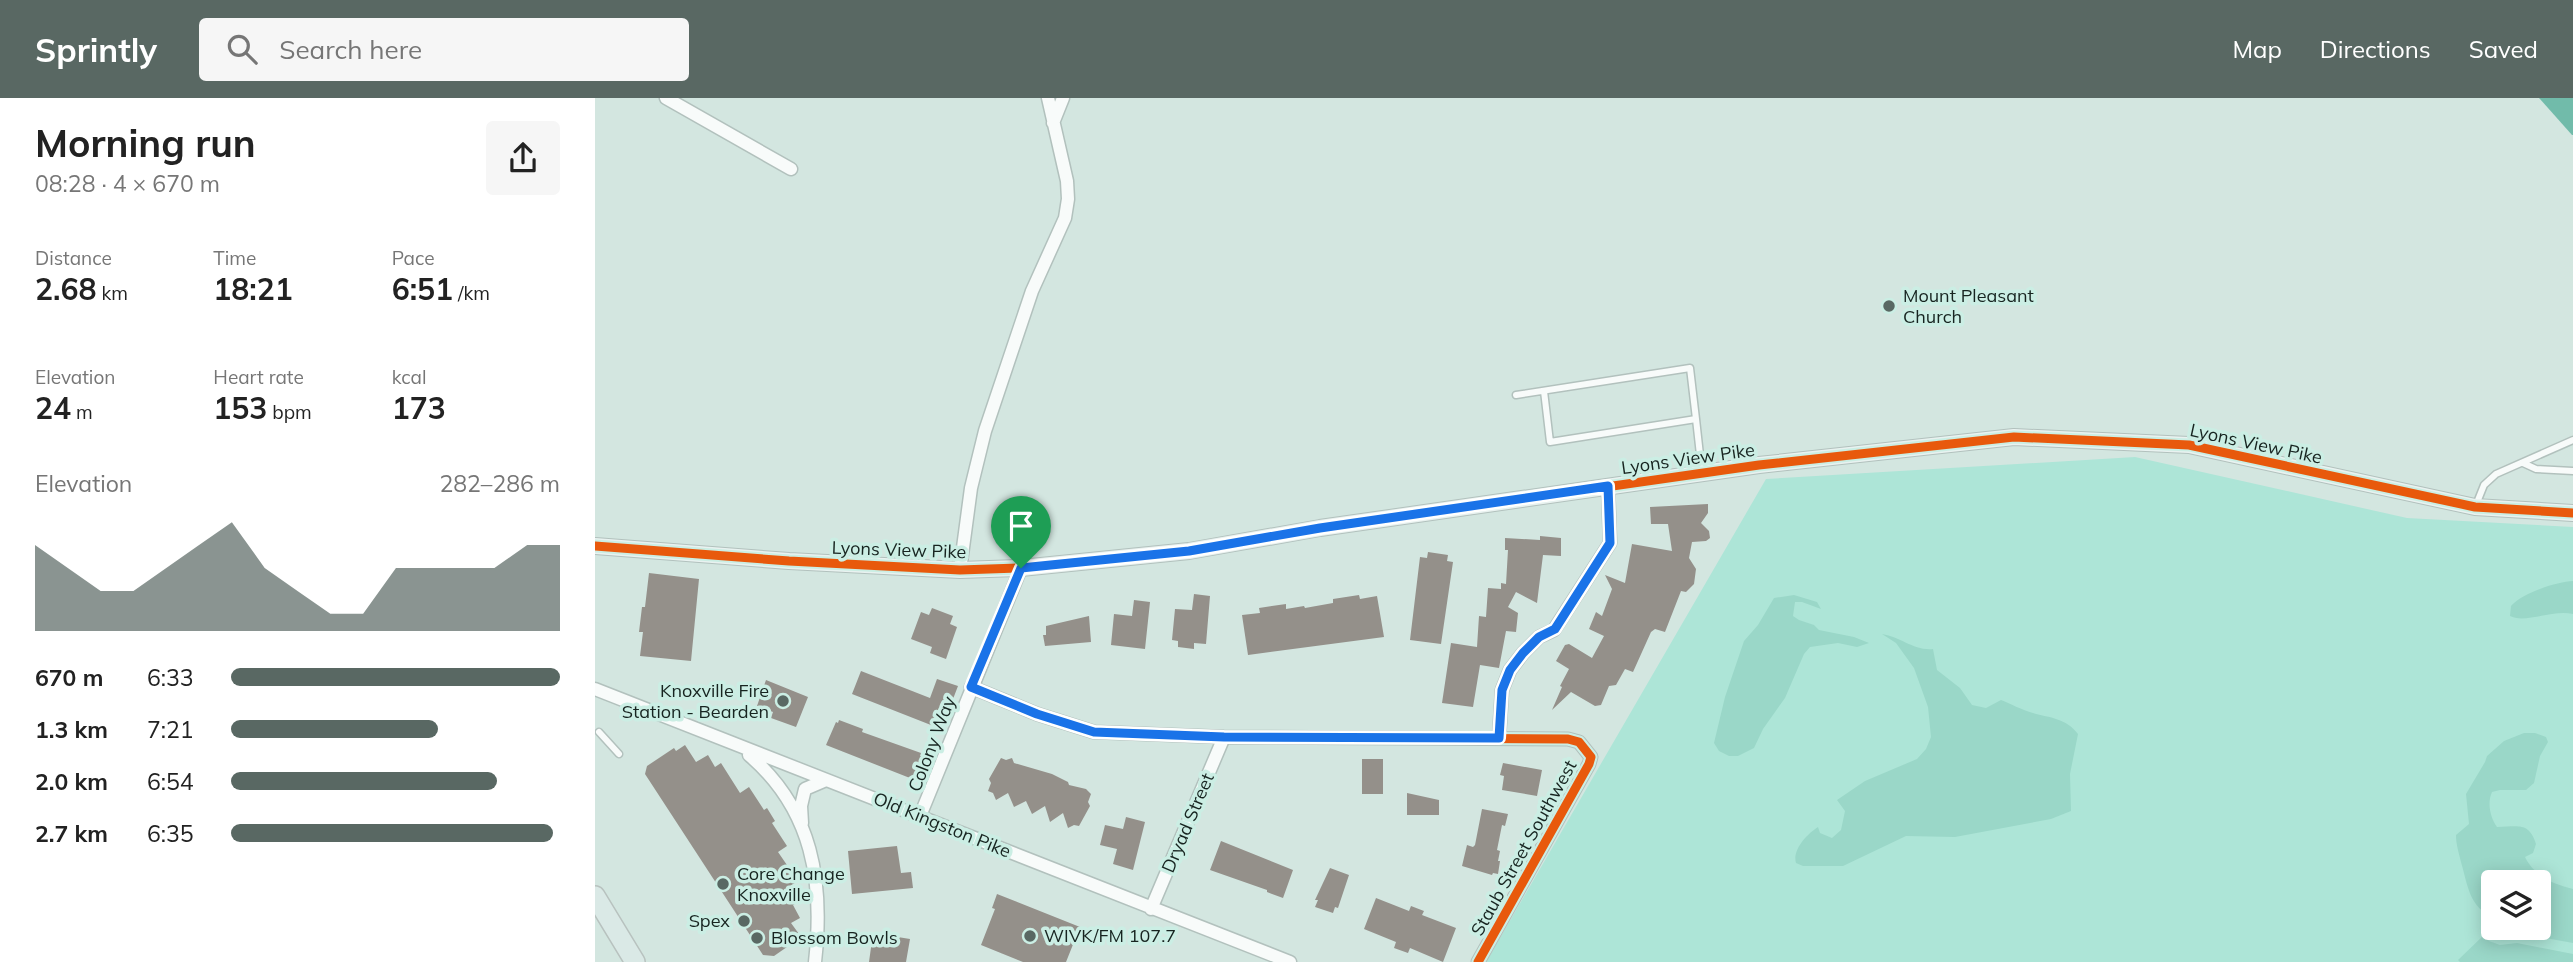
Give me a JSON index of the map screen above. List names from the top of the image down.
{
  "streets": {
    "street": [
      "Lyons View Pike",
      "Colony Way",
      "Dryad Street",
      "Old Kingston Pike",
      "Staub Street Southwest"
    ]
  },
  "crossings": [
    ["Lyons View Pike", "Colony Way"],
    ["Colony Way", "Old Kingston Pike"],
    ["Dryad Street", "Old Kingston Pike"]
  ],
  "places": [
    "Mount Pleasant Church",
    "Knoxville Fire Station - Bearden",
    "Core Change Knoxville",
    "Spex",
    "WIVK/FM 107.7",
    "Blossom Bowls"
  ],
  "page": {
    "header": "Sprintly",
    "search": "Search here",
    "nav": ["Map", "Directions", "Saved"],
    "heading": ["Morning run", "08:28 · 4 × 670 m"],
    "stats": [
      ["Distance", "2.68 km"],
      ["Time", "18:21"],
      ["Pace", "6:51 /km"],
      ["Elevation", "24 m"],
      ["Heart rate", "153 bpm"],
      ["kcal", "173"]
    ],
    "chart": ["Elevation", "282–286 m"],
    "list": [
      {
        "name": "670 m",
        "note": "6:33"
      },
      {
        "name": "1.3 km",
        "note": "7:21"
      },
      {
        "name": "2.0 km",
        "note": "6:54"
      },
      {
        "name": "2.7 km",
        "note": "6:35"
      }
    ]
  }
}
